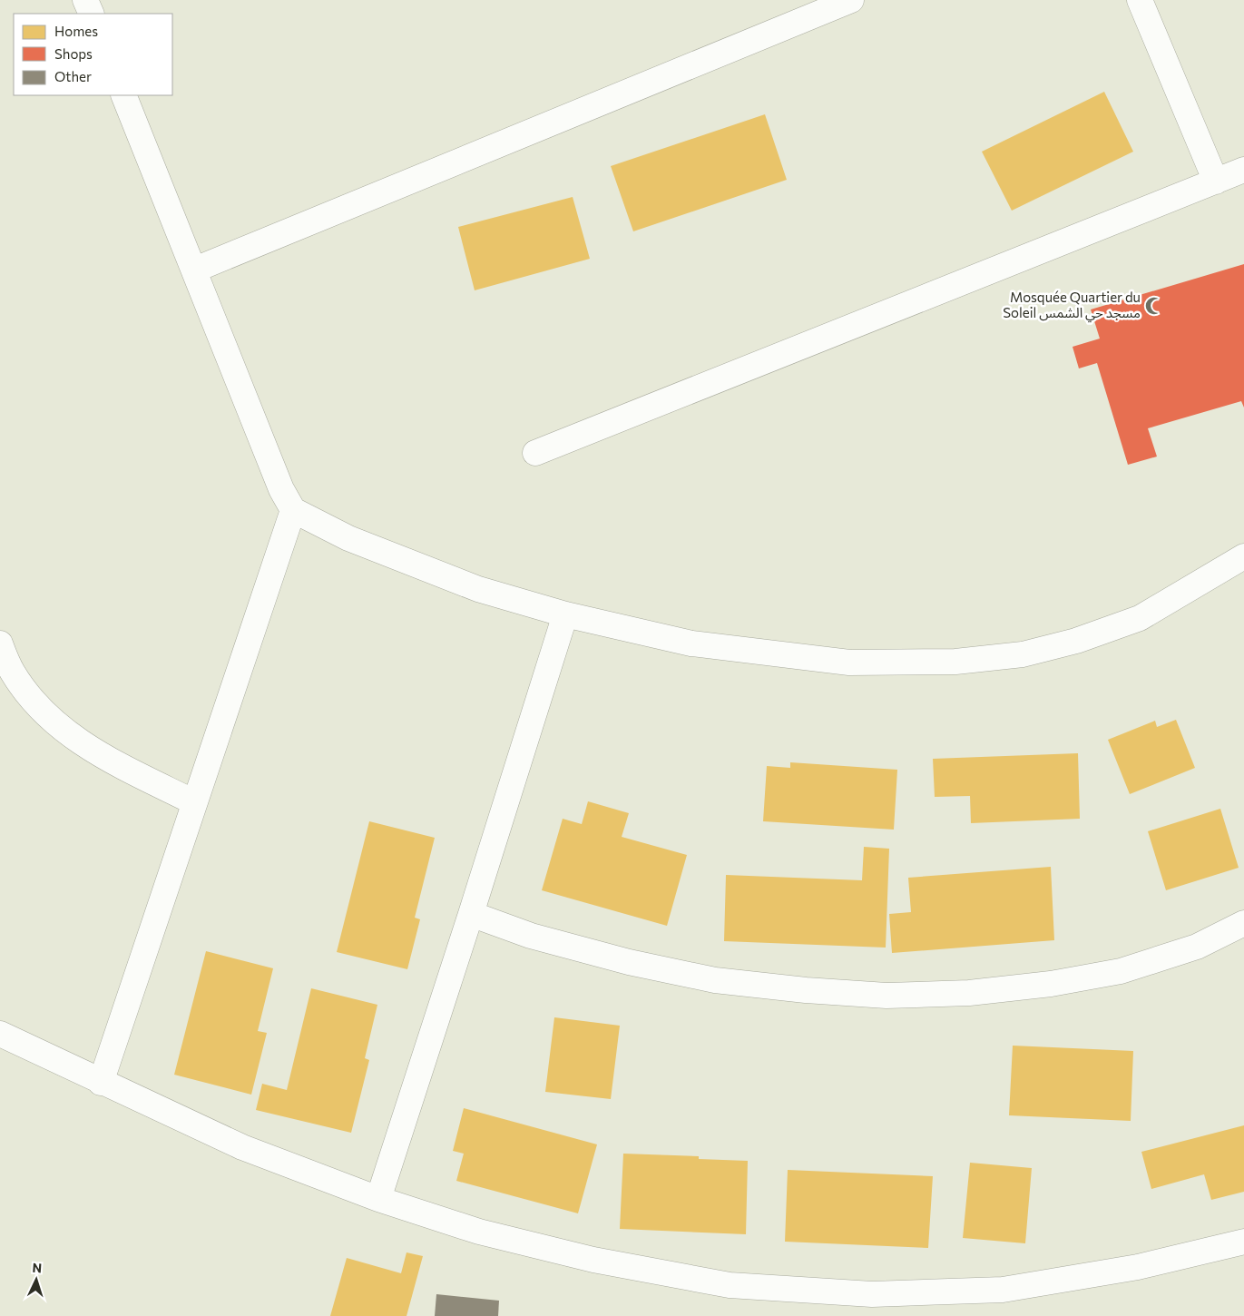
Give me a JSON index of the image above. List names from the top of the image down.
{
  "places": {
    "mosque": ["Mosquée Quartier du Soleil مسجد حي الشمس"]
  },
  "legend": ["Homes", "Shops", "Other"],
  "north": "top"
}
